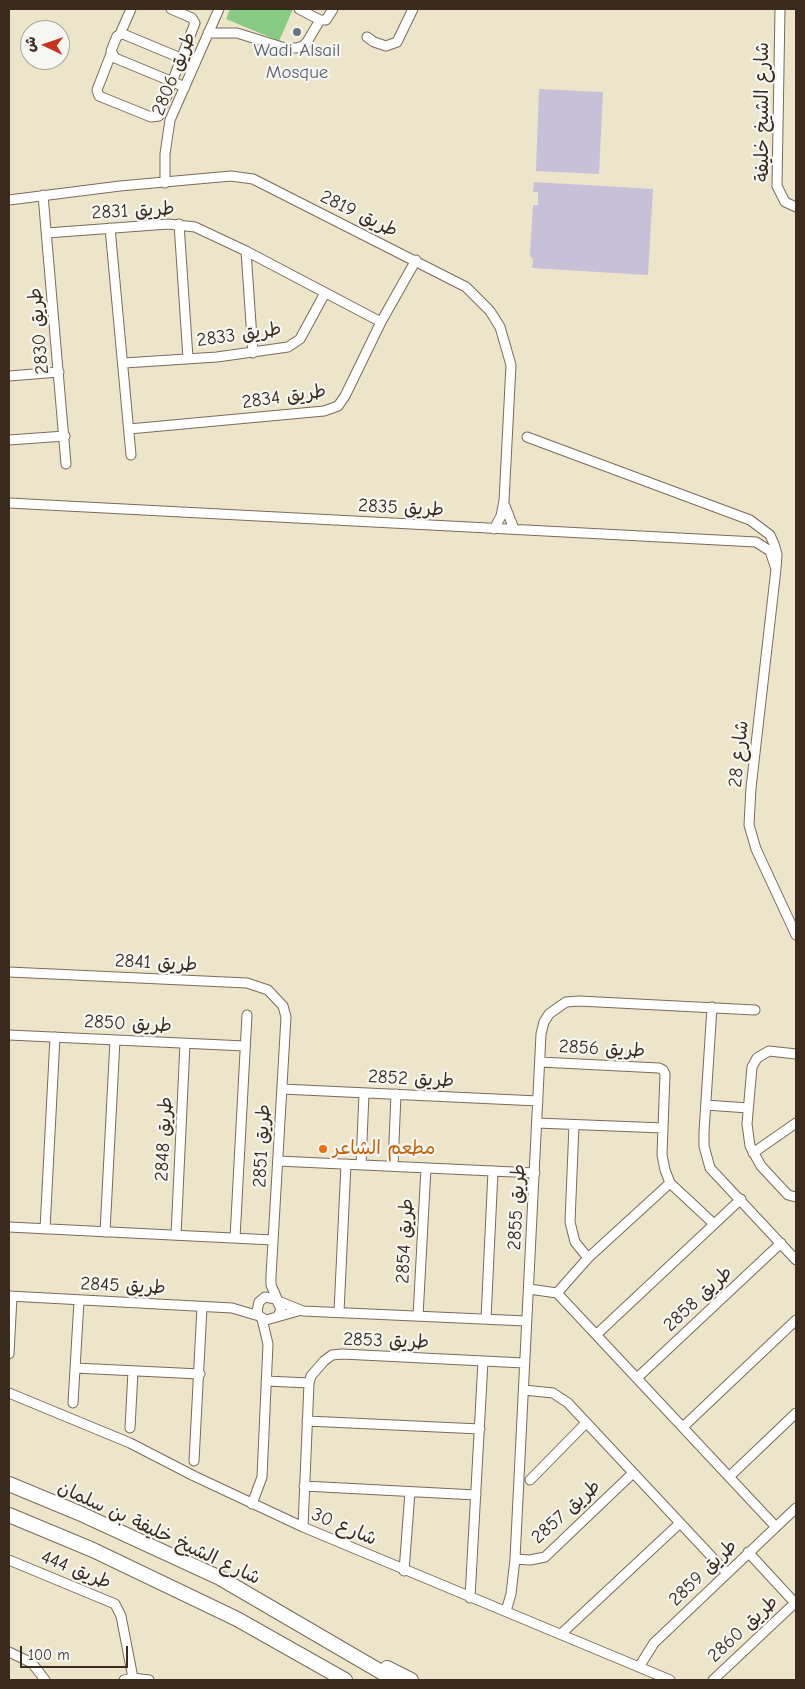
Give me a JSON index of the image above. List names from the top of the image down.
{
  "streets": {
    "highway": ["شارع الشيخ خليفة بن سلمان"],
    "street": [
      "طريق 2806",
      "شارع الشيخ خليفة",
      "طريق 2831",
      "طريق 2819",
      "طريق 2830",
      "طريق 2833",
      "طريق 2834",
      "طريق 2835",
      "شارع 28",
      "طريق 2841",
      "طريق 2850",
      "طريق 2856",
      "طريق 2852",
      "طريق 2848",
      "طريق 2851",
      "طريق 2855",
      "طريق 2854",
      "طريق 2845",
      "طريق 2858",
      "طريق 2853",
      "طريق 2857",
      "شارع 30",
      "طريق 444",
      "طريق 2859",
      "طريق 2860"
    ]
  },
  "crossings": [
    ["طريق 2806", "طريق 2819"],
    ["طريق 2831", "طريق 2830"],
    ["طريق 2831", "طريق 2833"],
    ["طريق 2831", "طريق 2834"],
    ["طريق 2819", "طريق 2830"],
    ["طريق 2819", "طريق 2834"],
    ["طريق 2819", "طريق 2835"],
    ["طريق 2835", "شارع 28"],
    ["طريق 2841", "طريق 2851"],
    ["طريق 2850", "طريق 2848"],
    ["طريق 2856", "طريق 2855"],
    ["طريق 2852", "طريق 2851"],
    ["طريق 2852", "طريق 2855"],
    ["طريق 2851", "طريق 2845"],
    ["طريق 2855", "طريق 2853"],
    ["طريق 2855", "طريق 2857"],
    ["طريق 2855", "شارع 30"],
    ["طريق 2853", "شارع 30"],
    ["شارع 30", "طريق 2859"]
  ],
  "places": ["Wadi Alsail Mosque", "مطعم الشاعر"],
  "scale_bar": "100 m",
  "north": "left"
}
